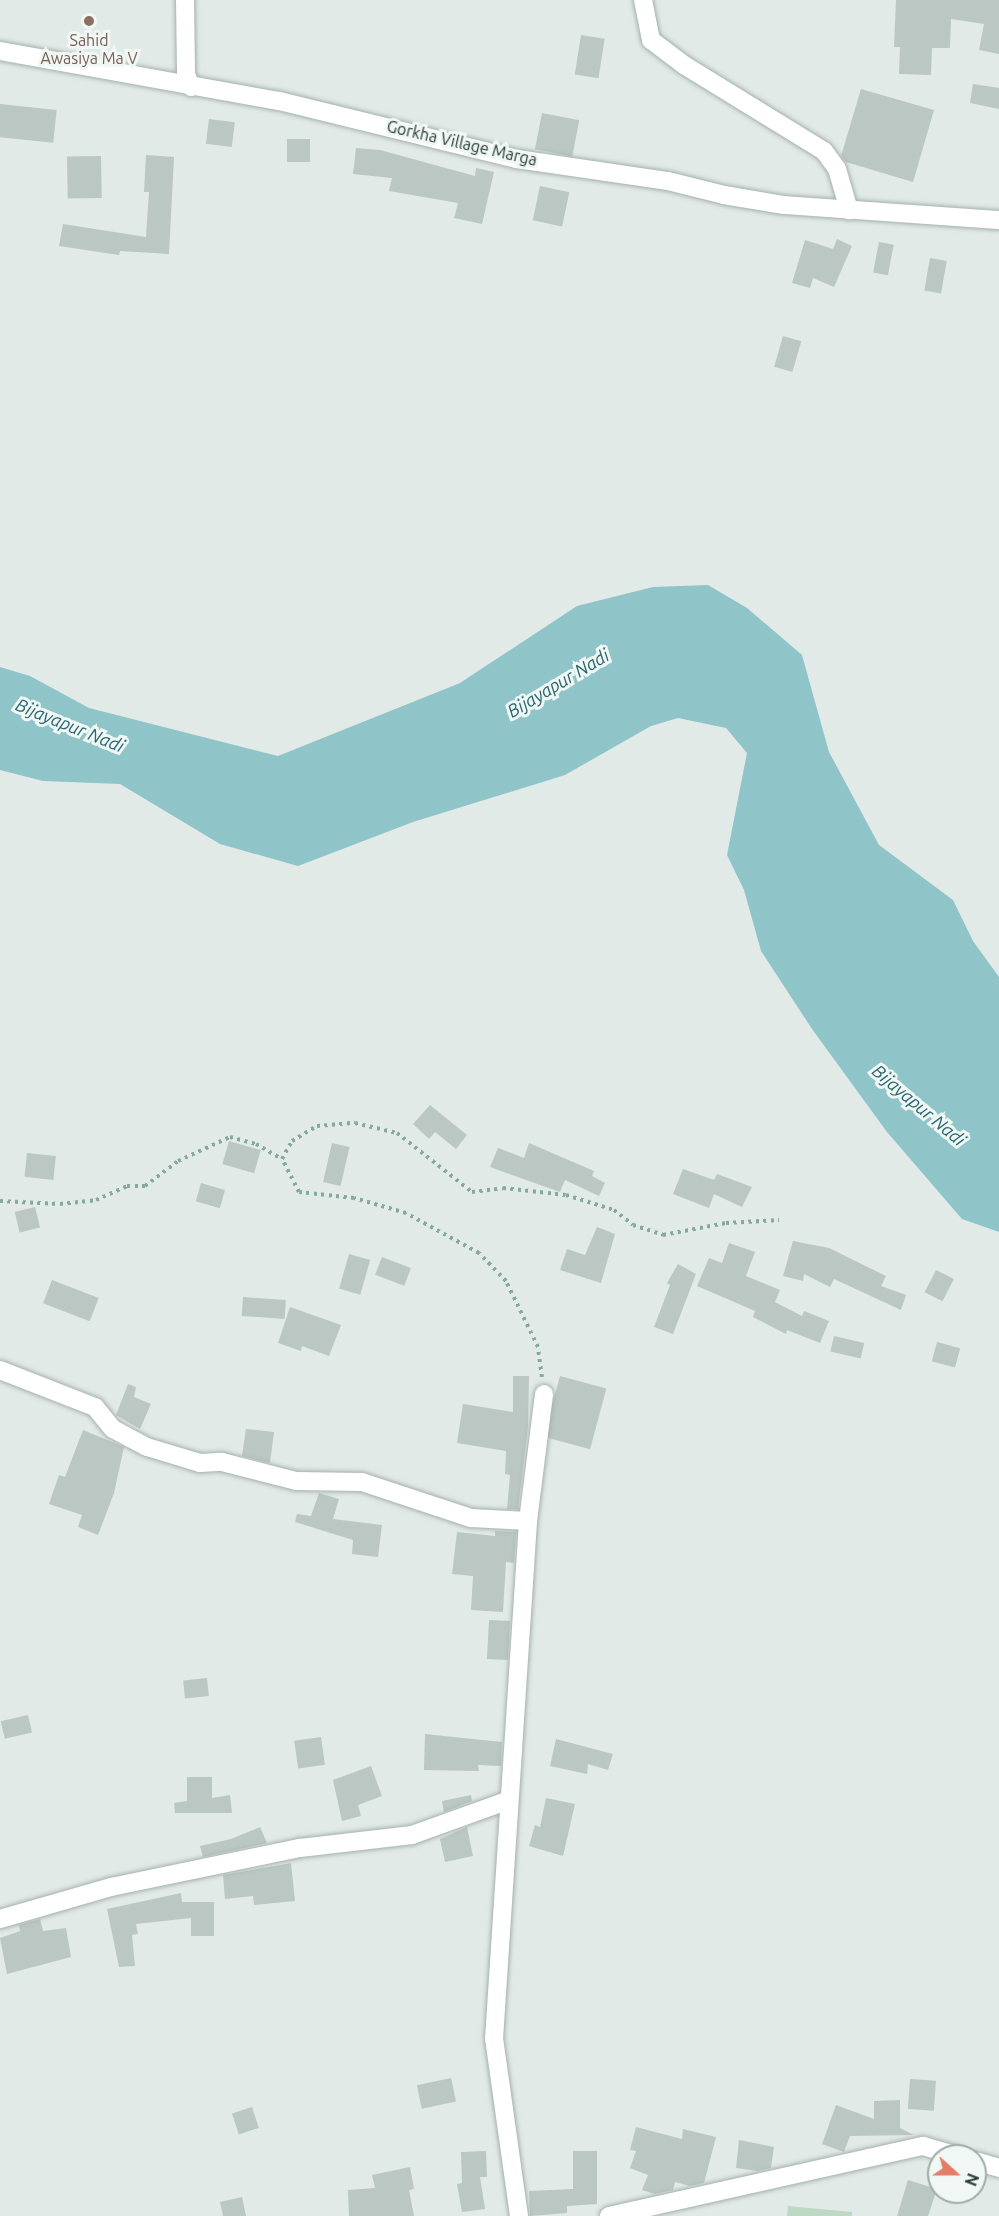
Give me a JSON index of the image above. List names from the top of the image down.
{
  "streets": {
    "street": ["Gorkha Village Marga"]
  },
  "water": ["Bijayapur Nadi"],
  "places": ["Sahid Awasiya Ma V"],
  "north": "right"
}
